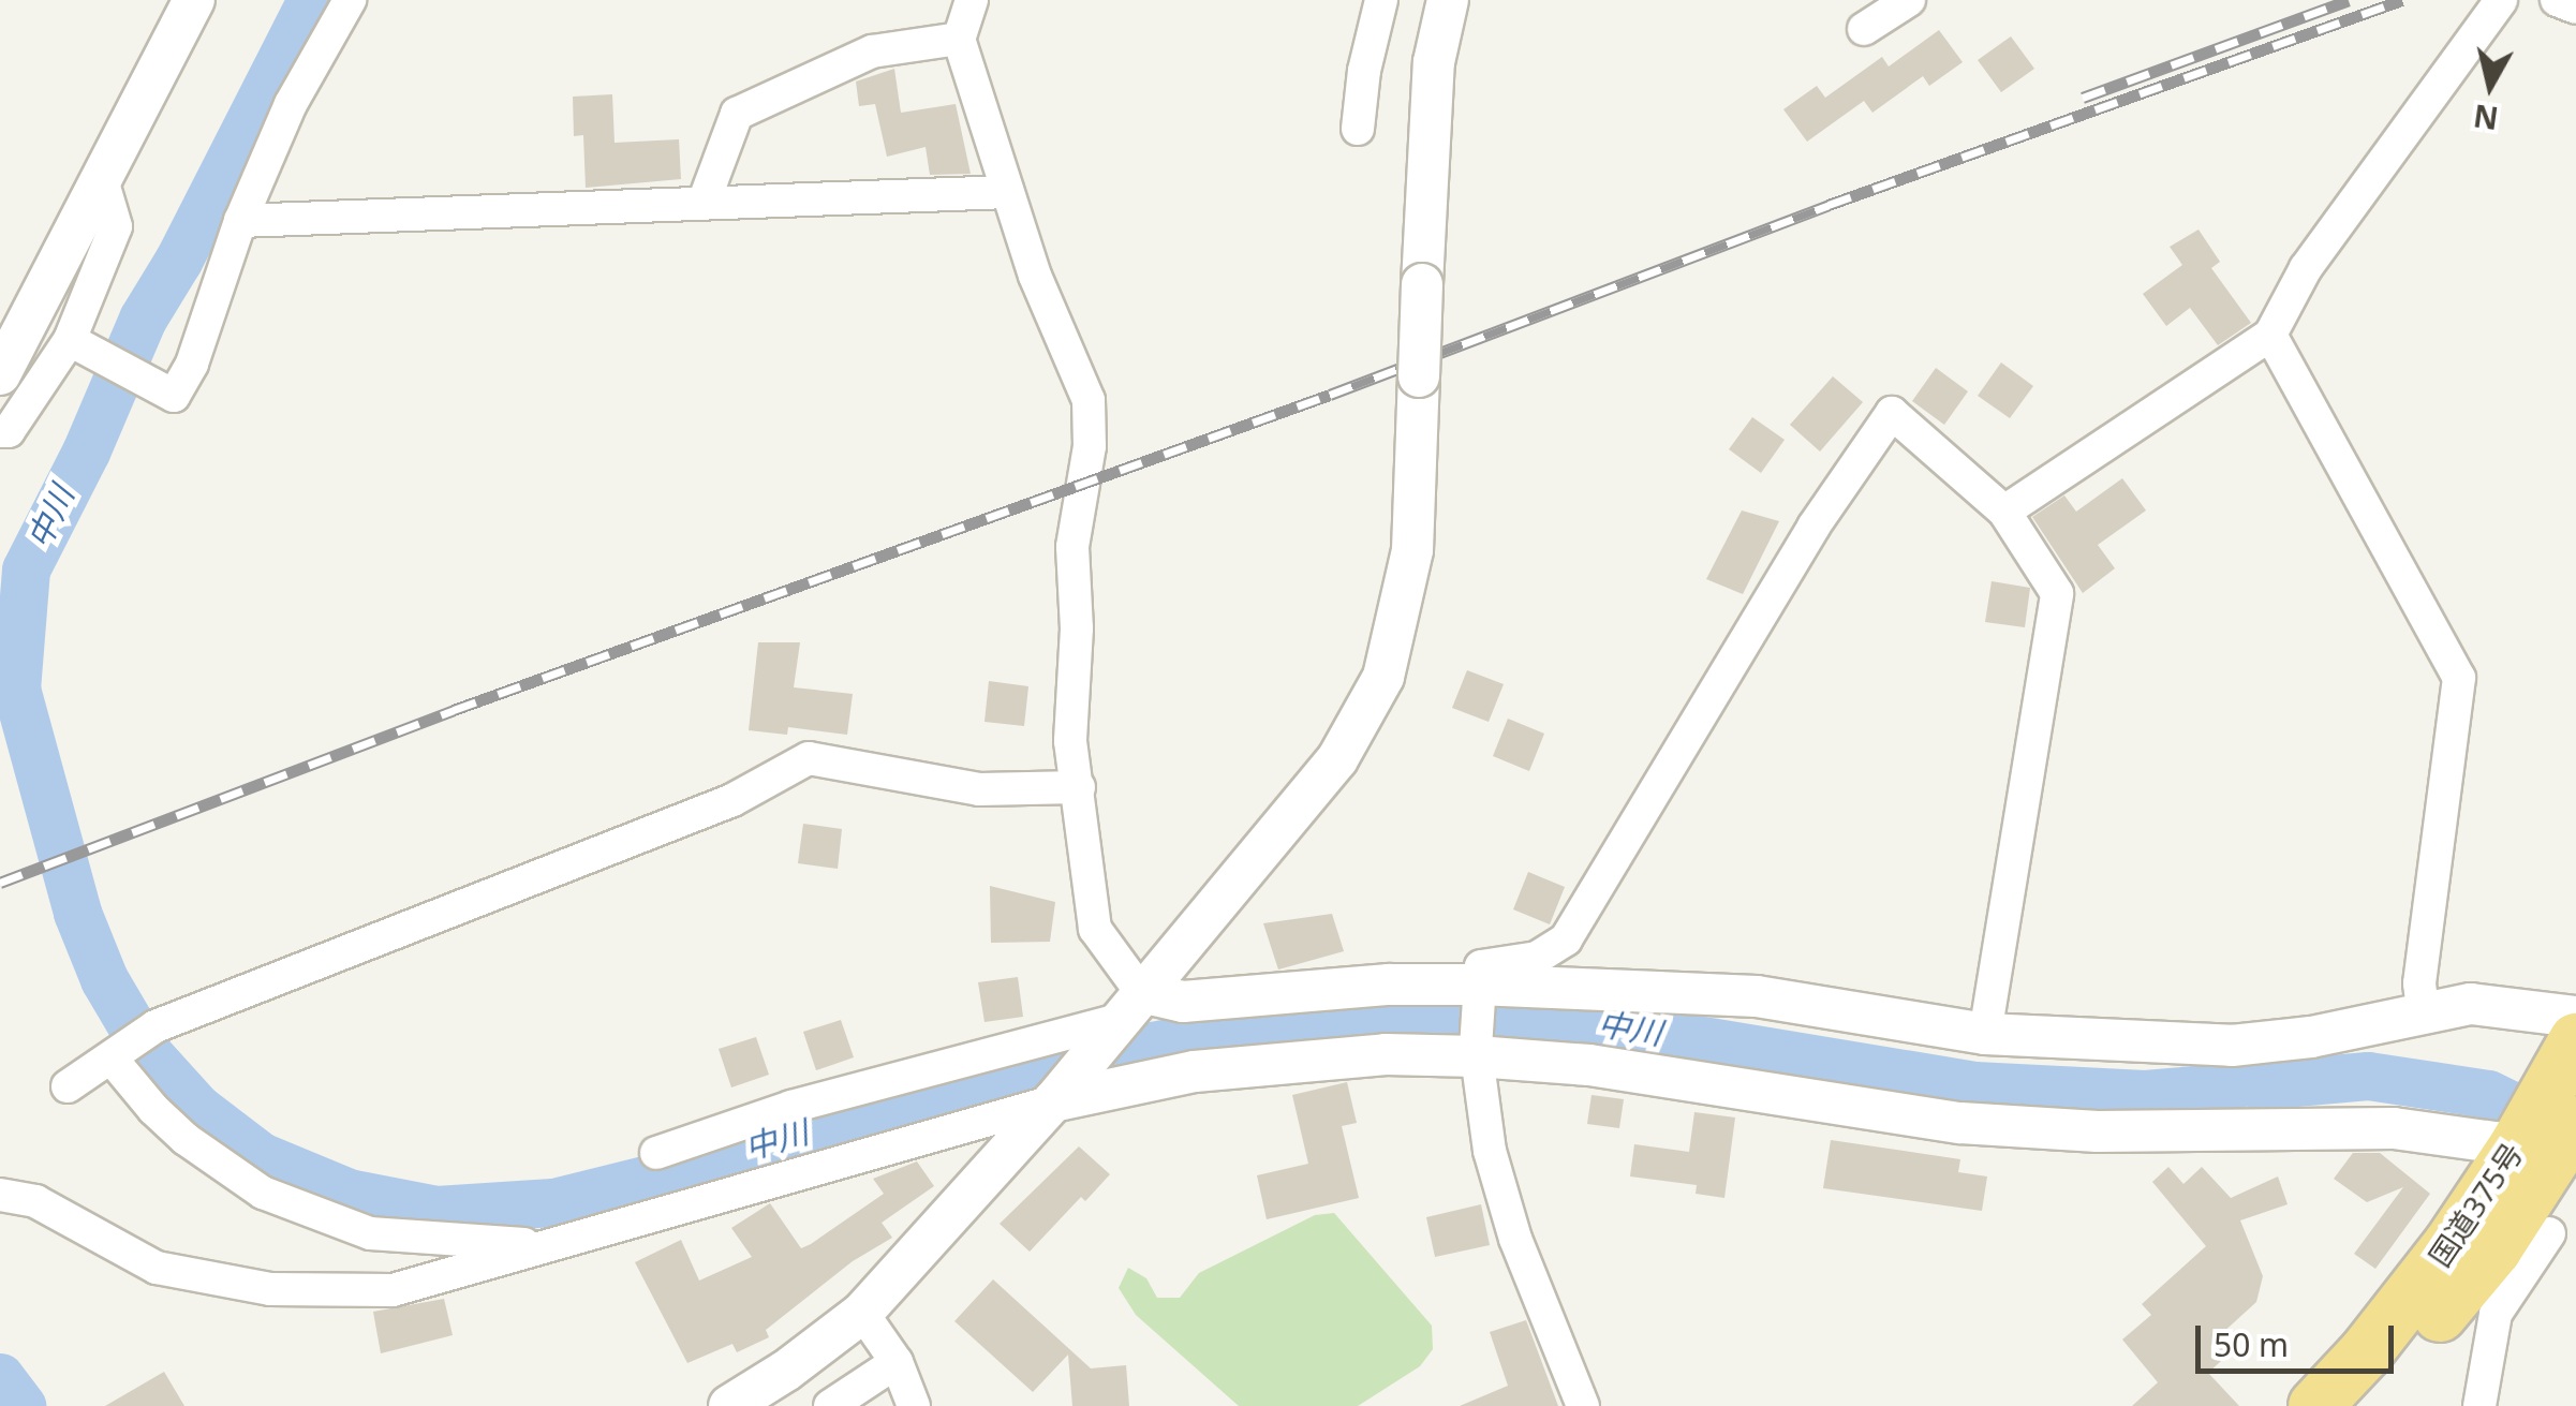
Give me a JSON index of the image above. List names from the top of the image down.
{
  "streets": {
    "highway": ["国道375号"]
  },
  "water": ["中川"],
  "scale_bar": "50 m",
  "north": "bottom"
}
